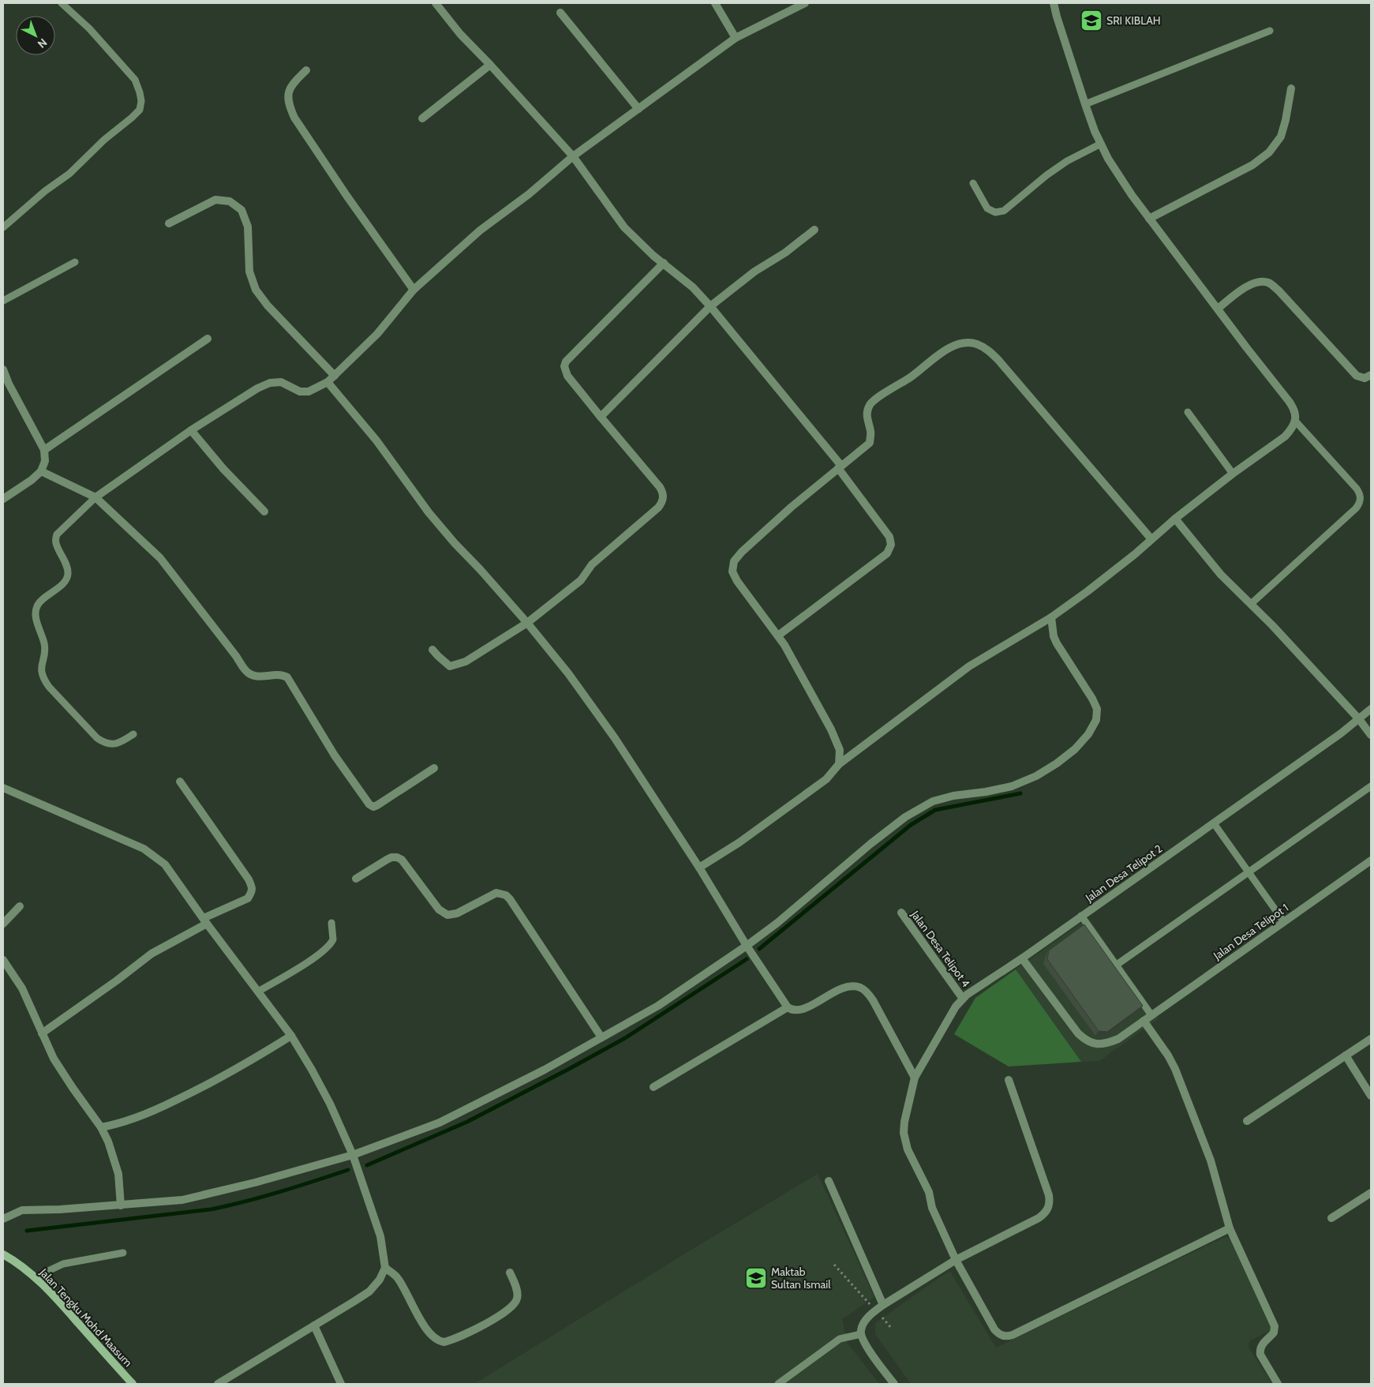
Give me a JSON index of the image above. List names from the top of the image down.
{
  "streets": {
    "main road": ["Jalan Tengku Mohd Maasum"],
    "street": ["Jalan Desa Telipot 2", "Jalan Desa Telipot 1", "Jalan Desa Telipot 4"]
  },
  "crossings": [
    ["Jalan Desa Telipot 2", "Jalan Desa Telipot 1"],
    ["Jalan Desa Telipot 2", "Jalan Desa Telipot 4"]
  ],
  "places": {
    "school or university": ["SRI KIBLAH", "Maktab Sultan Ismail"]
  },
  "north": "bottom right"
}
